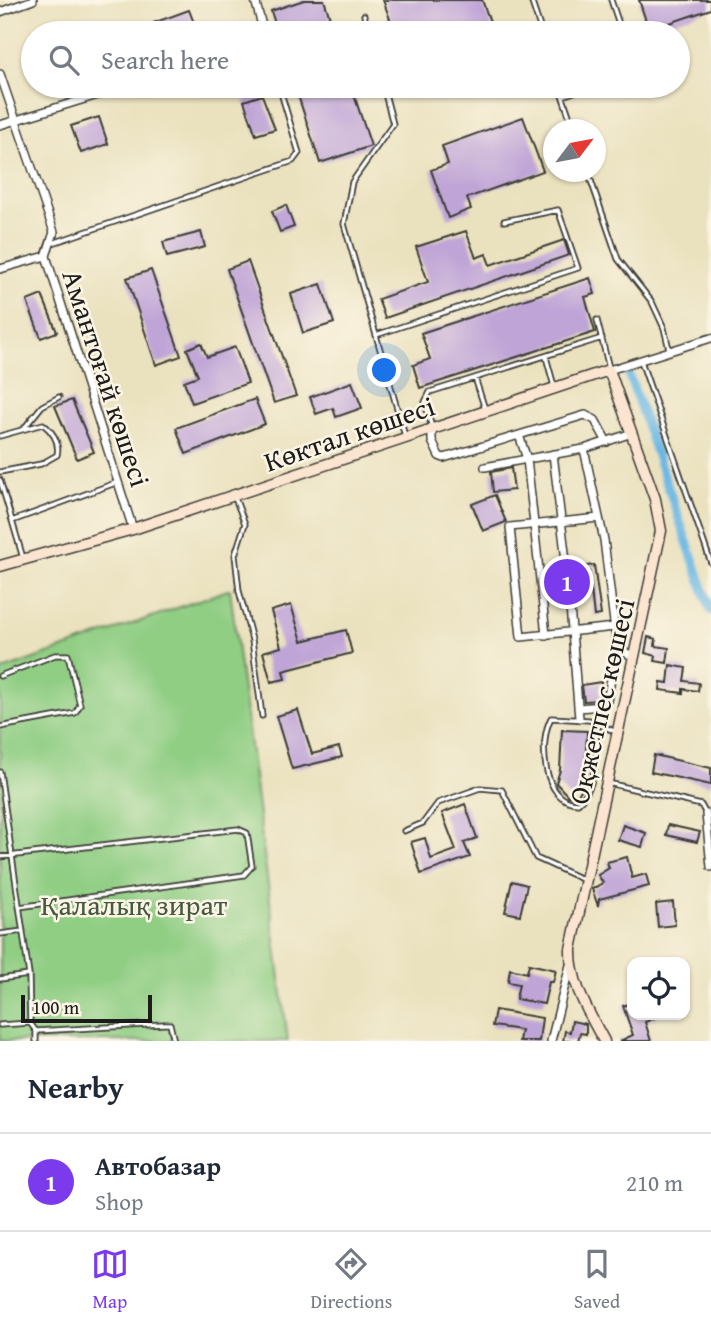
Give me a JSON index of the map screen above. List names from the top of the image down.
{
  "streets": {
    "street": ["Амантоғай көшесі", "Көктал көшесі", "Оқжетпес көшесі"]
  },
  "crossings": [
    ["Амантоғай көшесі", "Көктал көшесі"],
    ["Көктал көшесі", "Оқжетпес көшесі"]
  ],
  "parks": ["Қалалық зират"],
  "scale_bar": "100 m",
  "north": "top right",
  "page": {
    "search": "Search here",
    "pins": "1",
    "scale": "100 m",
    "heading": "Nearby",
    "list": [
      {
        "mark": "1",
        "name": "Автобазар",
        "note": "Shop",
        "value": "210 m"
      }
    ],
    "nav": ["Map", "Directions", "Saved"]
  }
}
